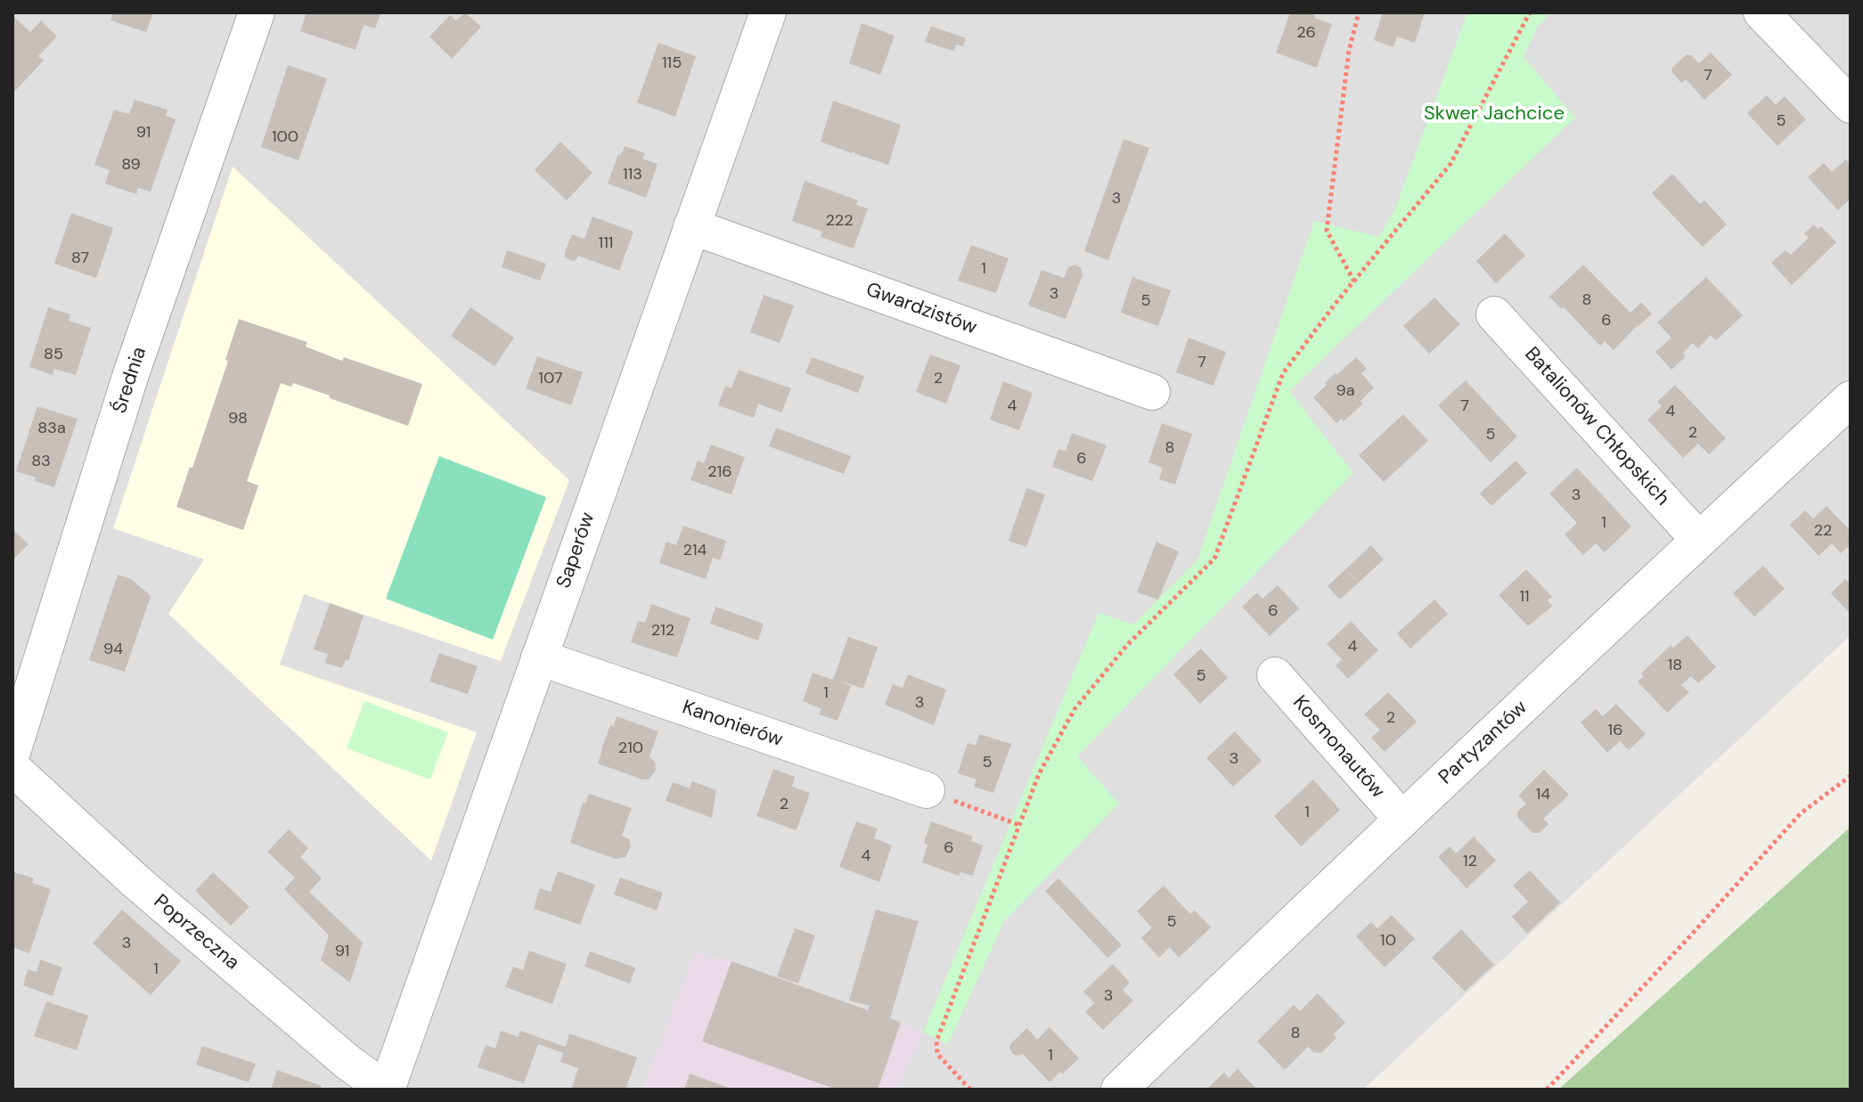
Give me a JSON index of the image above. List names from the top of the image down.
{
  "streets": {
    "street": [
      "Gwardzistów",
      "Średnia",
      "Batalionów Chłopskich",
      "Saperów",
      "Kanonierów",
      "Partyzantów",
      "Kosmonautów",
      "Poprzeczna"
    ]
  },
  "crossings": [
    ["Gwardzistów", "Saperów"],
    ["Batalionów Chłopskich", "Partyzantów"],
    ["Saperów", "Kanonierów"],
    ["Saperów", "Poprzeczna"],
    ["Partyzantów", "Kosmonautów"]
  ],
  "parks": ["Skwer Jachcice"],
  "house_numbers": [
    "26",
    "115",
    "7",
    "5",
    "91",
    "100",
    "89",
    "113",
    "3",
    "222",
    "111",
    "87",
    "1",
    "3",
    "8",
    "5",
    "6",
    "85",
    "7",
    "107",
    "2",
    "9a",
    "4",
    "7",
    "4",
    "98",
    "83a",
    "2",
    "5",
    "8",
    "6",
    "83",
    "216",
    "3",
    "1",
    "22",
    "214",
    "11",
    "6",
    "212",
    "4",
    "94",
    "18",
    "5",
    "1",
    "3",
    "2",
    "16",
    "210",
    "3",
    "5",
    "14",
    "2",
    "1",
    "6",
    "4",
    "12",
    "5",
    "10",
    "3",
    "91",
    "1",
    "3",
    "8",
    "1"
  ]
}
